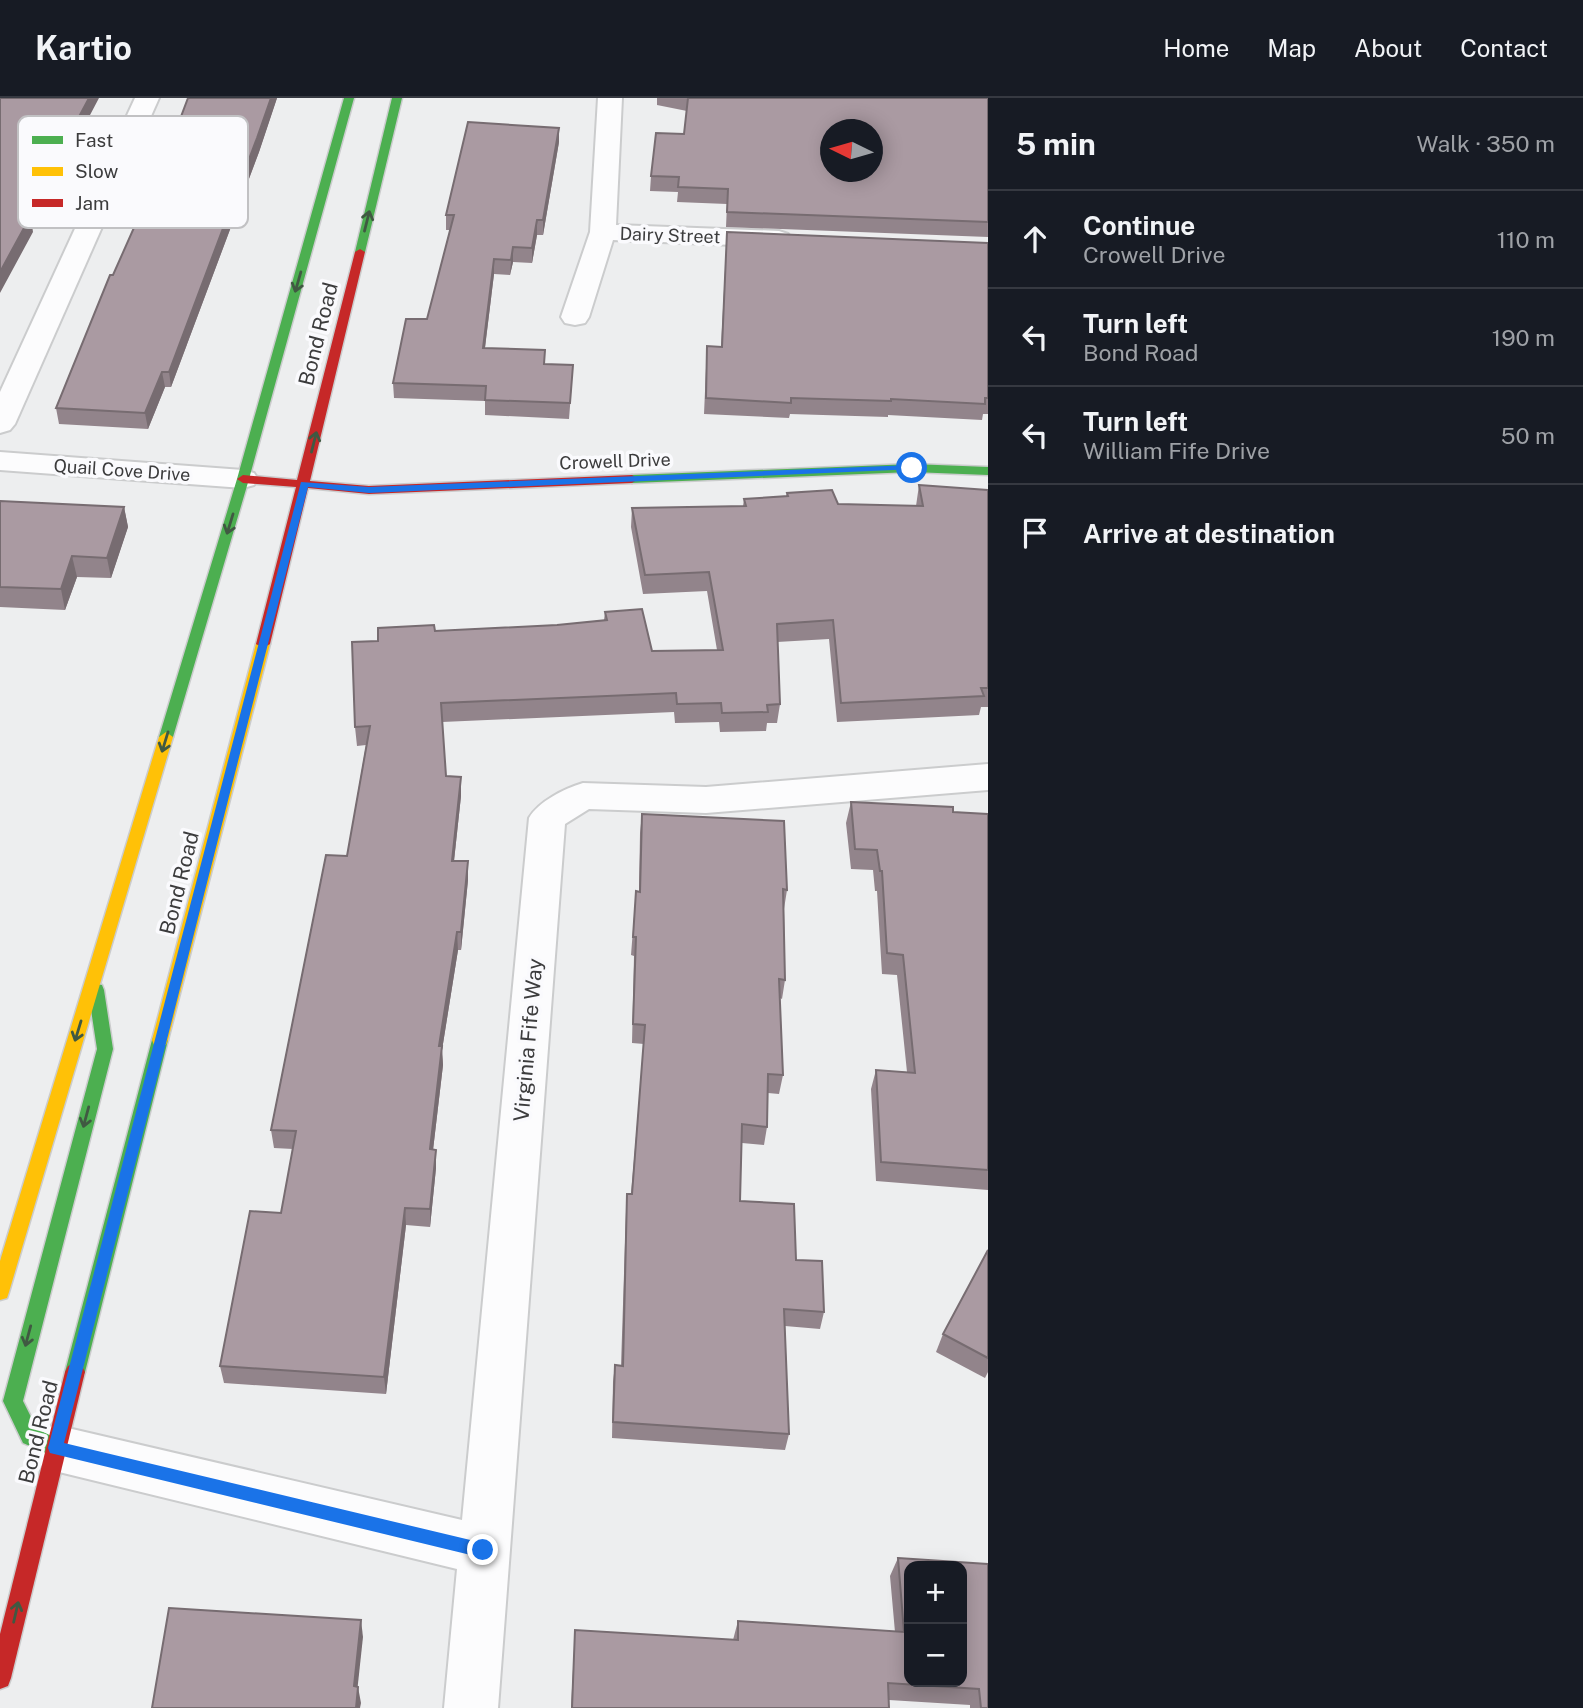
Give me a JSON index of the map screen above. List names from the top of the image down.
{
  "streets": {
    "main road": ["Bond Road", "Crowell Drive"],
    "street": ["Dairy Street", "Quail Cove Drive", "Virginia Fife Way"]
  },
  "crossings": [
    ["Bond Road", "Crowell Drive"],
    ["Bond Road", "Quail Cove Drive"],
    ["Crowell Drive", "Quail Cove Drive"]
  ],
  "legend": ["Fast", "Slow", "Jam"],
  "north": "left",
  "page": {
    "header": "Kartio",
    "nav": [
      "Home",
      "Map",
      "About",
      "Contact"
    ],
    "heading": ["5 min", "Walk · 350 m"],
    "list": [
      ["Continue", "Crowell Drive", "110 m"],
      ["Turn left", "Bond Road", "190 m"],
      ["Turn left", "William Fife Drive", "50 m"],
      "Arrive at destination"
    ],
    "map_buttons": ["+", "−"]
  }
}
